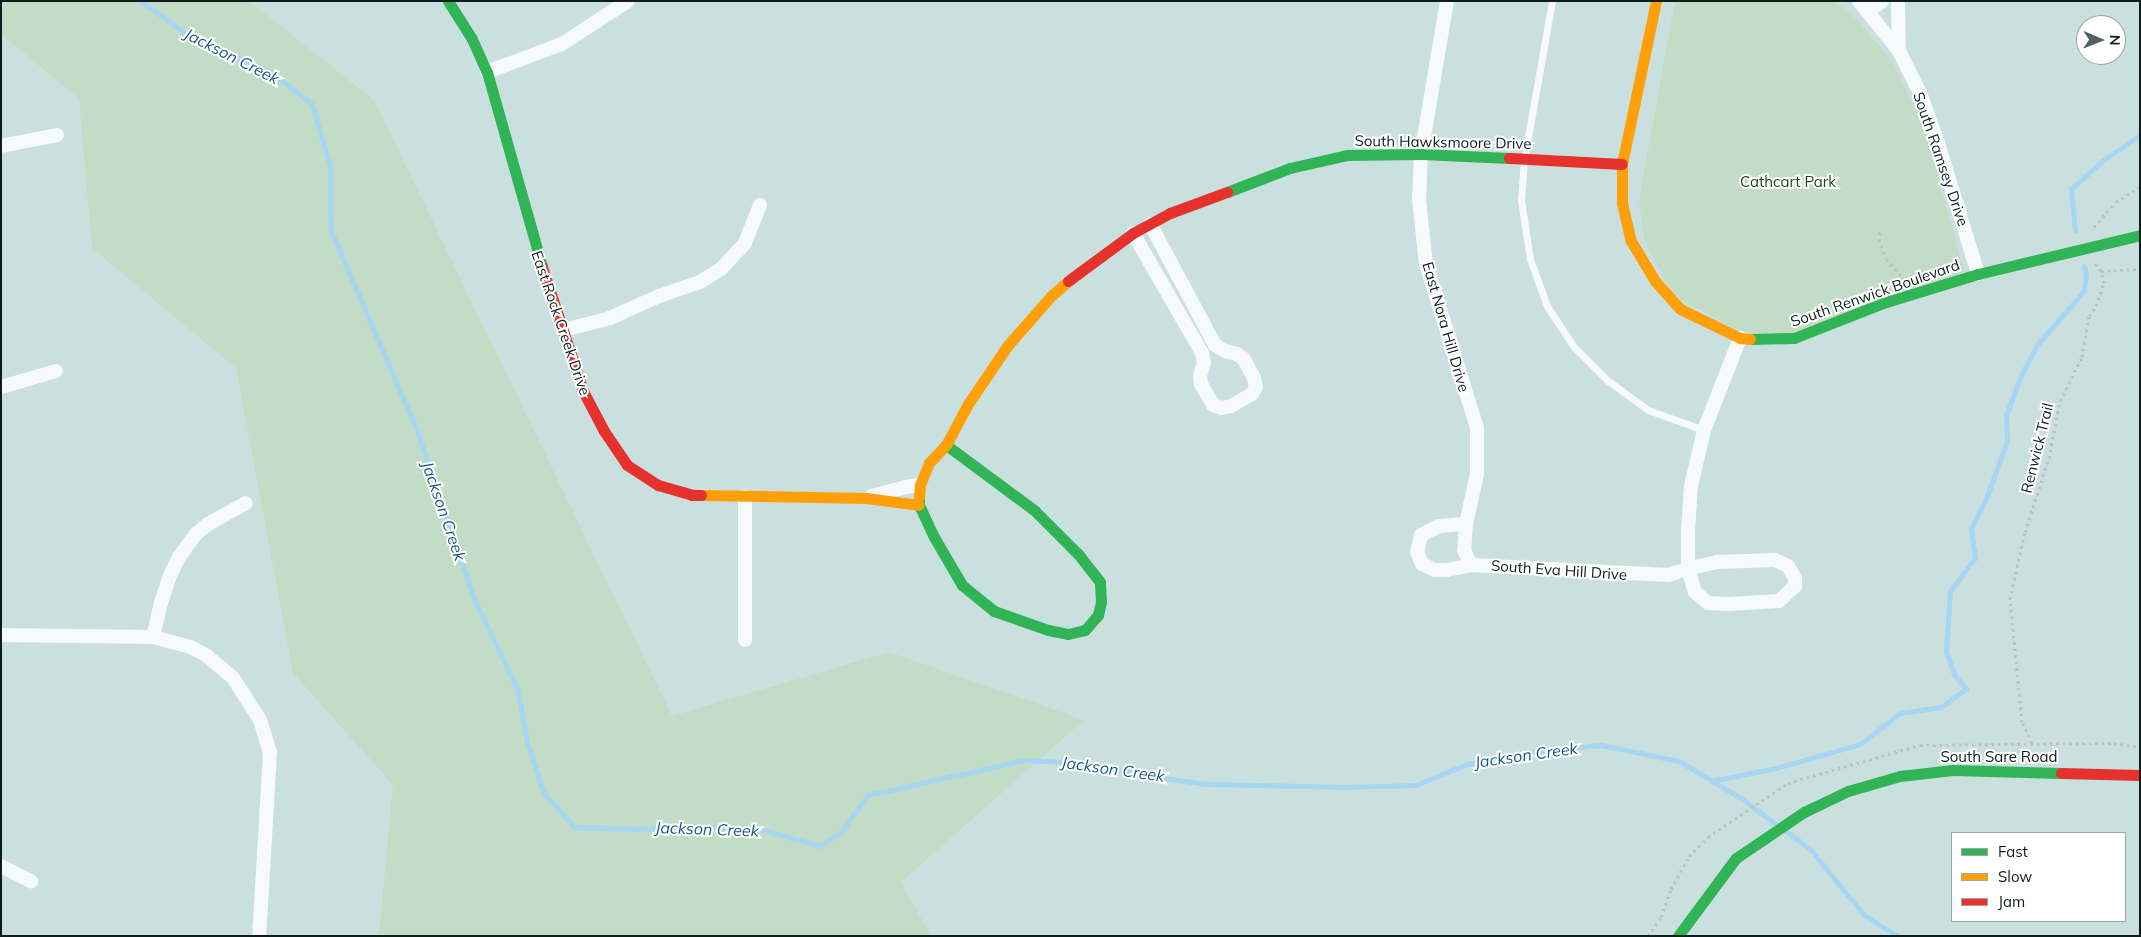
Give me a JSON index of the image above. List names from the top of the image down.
{
  "streets": {
    "street": [
      "South Hawksmoore Drive",
      "South Ramsey Drive",
      "South Renwick Boulevard",
      "East Rock Creek Drive",
      "East Nora Hill Drive",
      "South Eva Hill Drive",
      "South Sare Road"
    ],
    "path": ["Renwick Trail"]
  },
  "crossings": [
    ["South Hawksmoore Drive", "South Renwick Boulevard"],
    ["South Hawksmoore Drive", "East Rock Creek Drive"],
    ["South Hawksmoore Drive", "East Nora Hill Drive"],
    ["South Ramsey Drive", "South Renwick Boulevard"],
    ["East Nora Hill Drive", "South Eva Hill Drive"]
  ],
  "water": ["Jackson Creek"],
  "parks": ["Cathcart Park"],
  "legend": ["Fast", "Slow", "Jam"],
  "north": "right"
}
